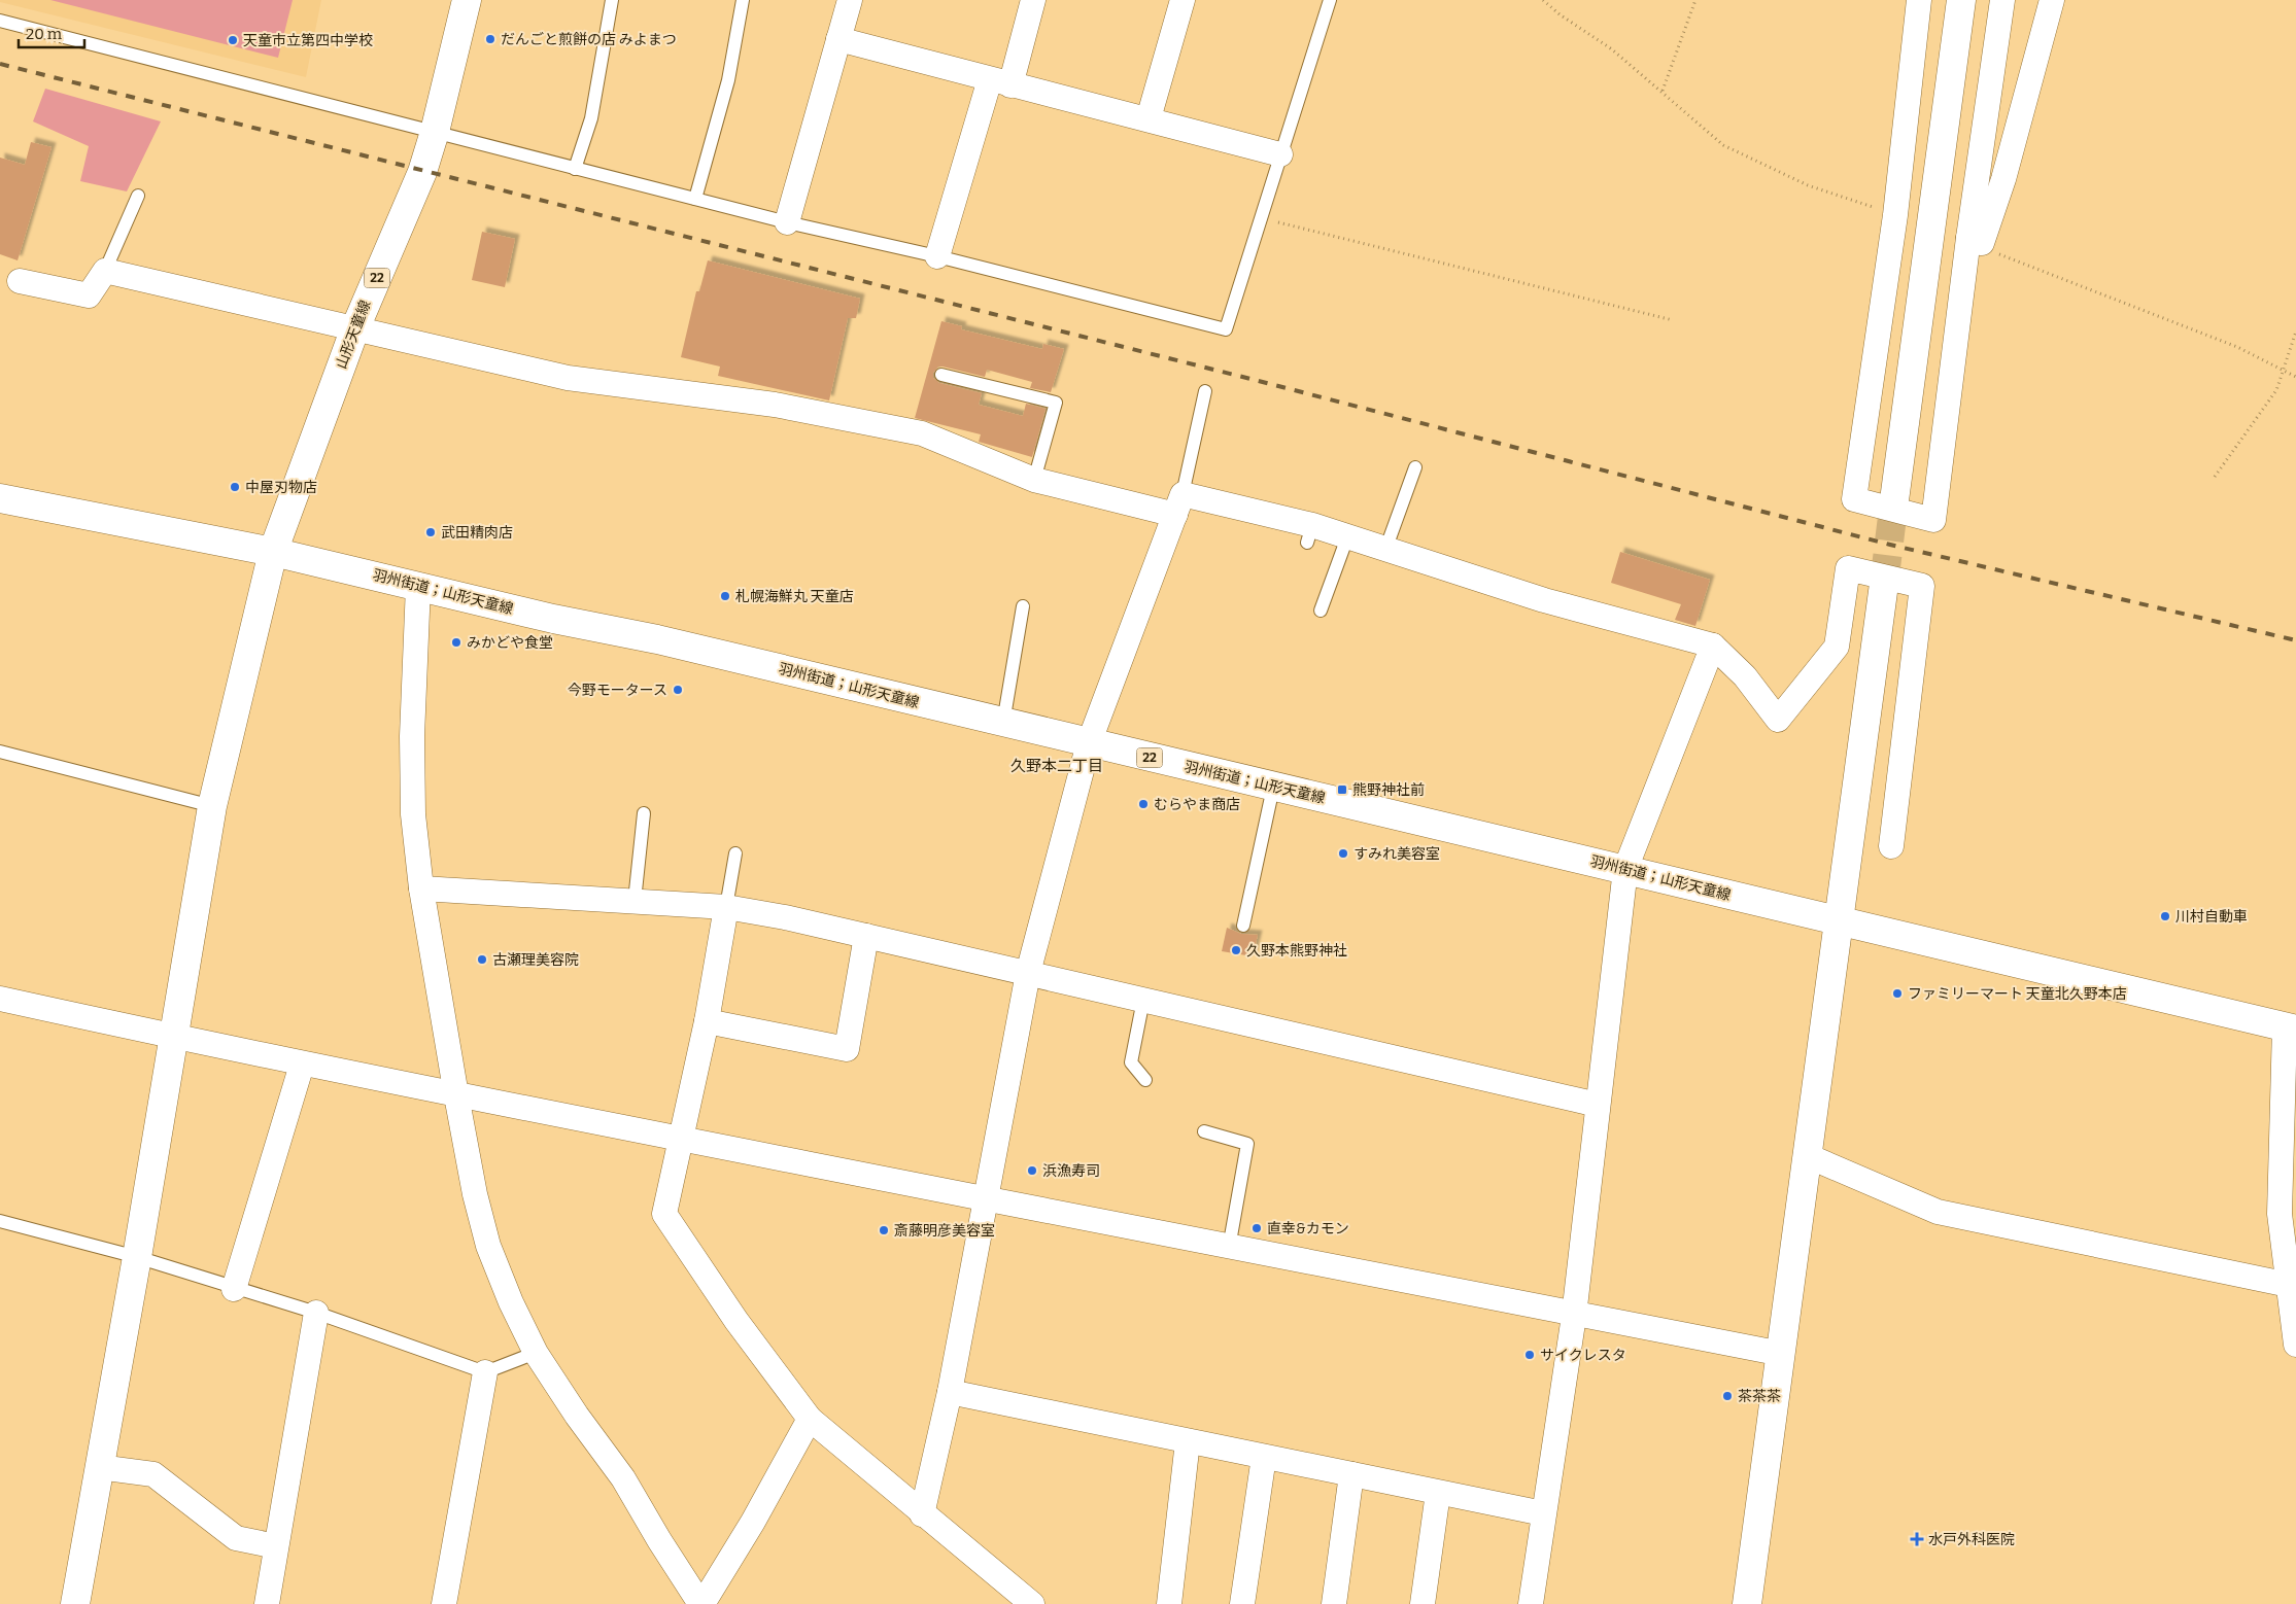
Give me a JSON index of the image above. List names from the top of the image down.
{
  "streets": {
    "main road": ["22", "山形天童線", "羽州街道；山形天童線"]
  },
  "crossings": [
    ["山形天童線", "羽州街道；山形天童線"]
  ],
  "districts": ["久野本二丁目"],
  "places": {
    "other": [
      "だんごと煎餅の店 みよまつ",
      "天童市立第四中学校",
      "中屋刃物店",
      "武田精肉店",
      "札幌海鮮丸 天童店",
      "みかどや食堂",
      "今野モータース",
      "むらやま商店",
      "すみれ美容室",
      "川村自動車",
      "久野本熊野神社",
      "古瀬理美容院",
      "ファミリーマート 天童北久野本店",
      "浜漁寿司",
      "直幸&カモン",
      "斎藤明彦美容室",
      "サイクレスタ",
      "茶茶茶"
    ],
    "transit": ["熊野神社前"],
    "health": ["水戸外科医院"]
  },
  "scale_bar": "20 m"
}
